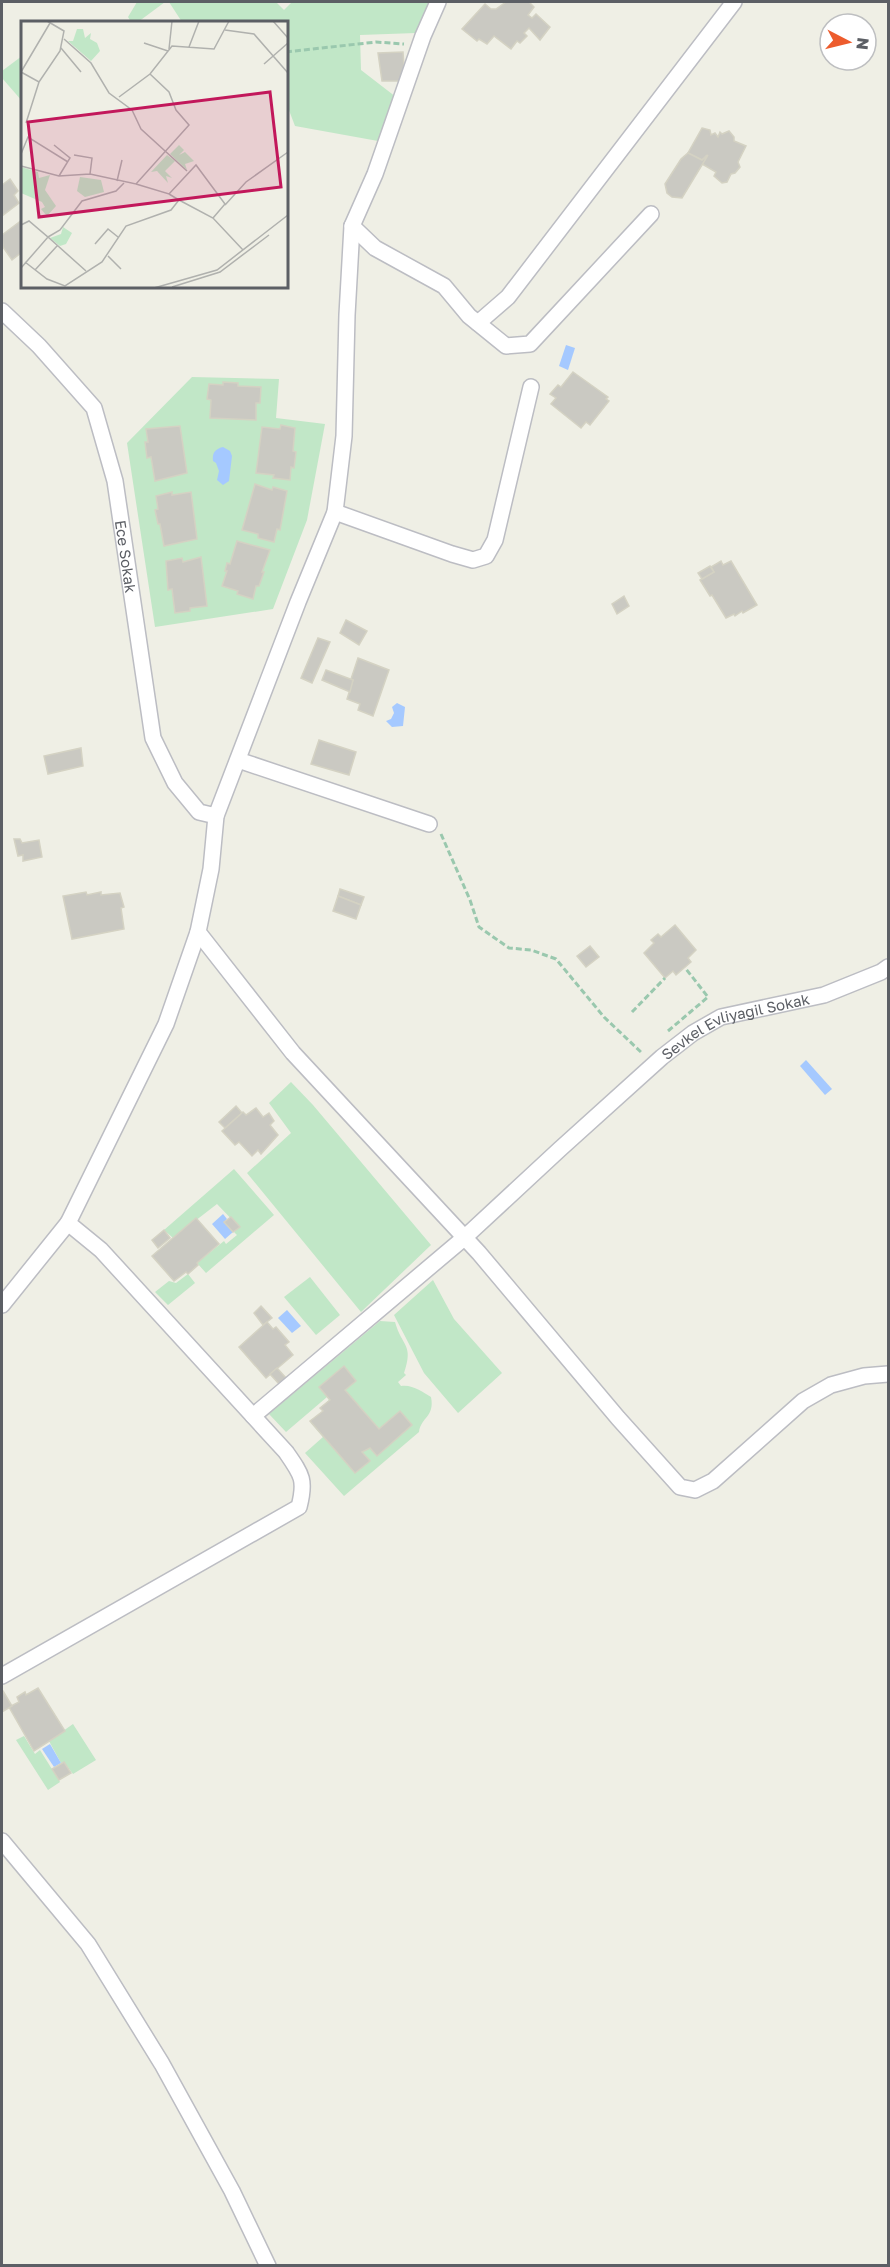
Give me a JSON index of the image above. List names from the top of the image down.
{
  "streets": {
    "street": ["Ece Sokak", "Sevkel Evliyagil Sokak"]
  },
  "north": "right"
}
